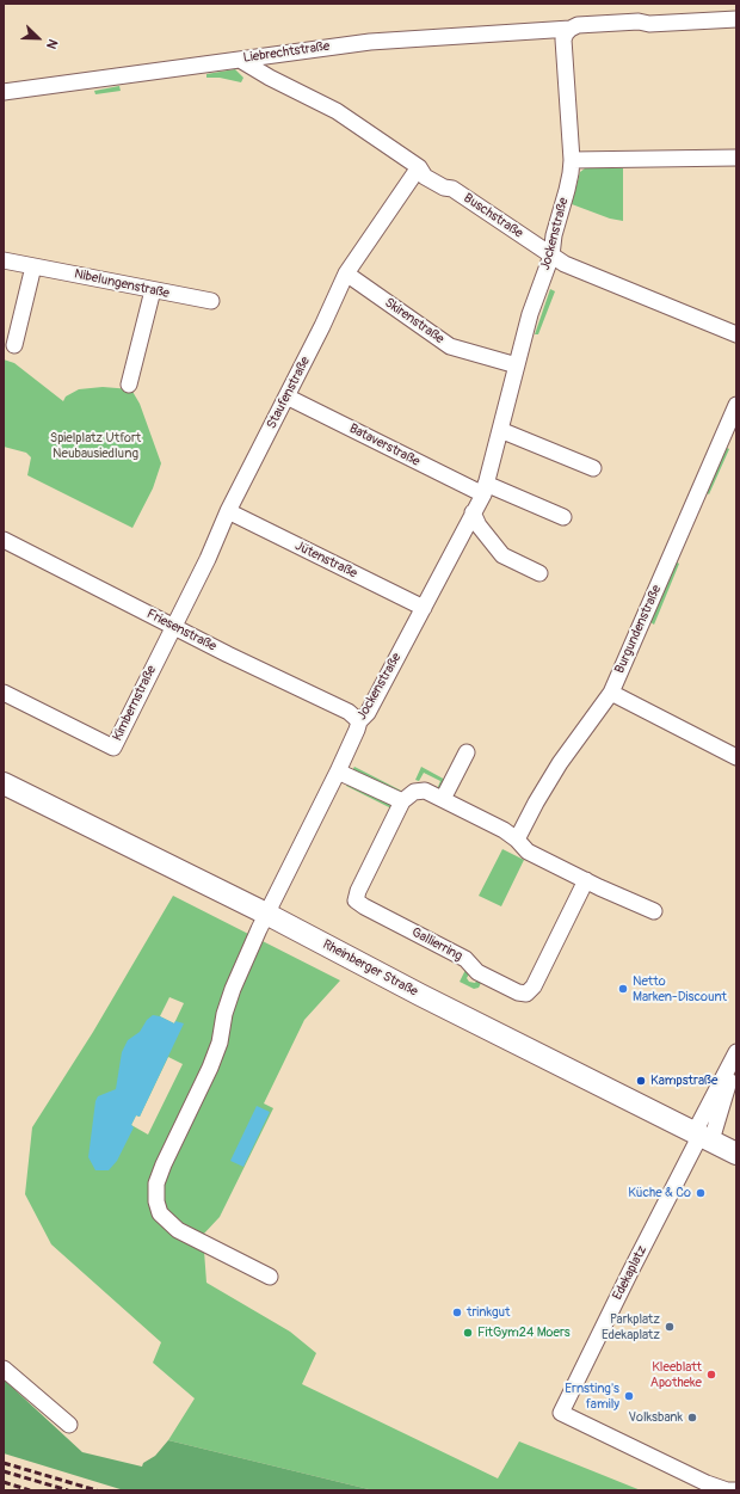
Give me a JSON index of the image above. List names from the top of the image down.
{
  "streets": {
    "main road": ["Rheinberger Straße"],
    "street": [
      "Liebrechtstraße",
      "Buschstraße",
      "Jockenstraße",
      "Nibelungenstraße",
      "Skirenstraße",
      "Staufenstraße",
      "Bataverstraße",
      "Jütenstraße",
      "Burgundenstraße",
      "Friesenstraße",
      "Kimbernstraße",
      "Gallierring",
      "Edekaplatz"
    ]
  },
  "crossings": [
    ["Liebrechtstraße", "Buschstraße"],
    ["Liebrechtstraße", "Jockenstraße"],
    ["Buschstraße", "Jockenstraße"],
    ["Buschstraße", "Staufenstraße"],
    ["Jockenstraße", "Skirenstraße"],
    ["Jockenstraße", "Bataverstraße"],
    ["Jockenstraße", "Jütenstraße"],
    ["Jockenstraße", "Friesenstraße"],
    ["Jockenstraße", "Rheinberger Straße"],
    ["Skirenstraße", "Staufenstraße"],
    ["Staufenstraße", "Bataverstraße"],
    ["Staufenstraße", "Jütenstraße"],
    ["Staufenstraße", "Friesenstraße"],
    ["Staufenstraße", "Kimbernstraße"],
    ["Friesenstraße", "Kimbernstraße"],
    ["Rheinberger Straße", "Edekaplatz"]
  ],
  "parks": ["Spielplatz Utfort Neubausiedlung"],
  "places": [
    "Netto Marken-Discount",
    "Kampstraße",
    "Küche & Co",
    "trinkgut",
    "Parkplatz Edekaplatz",
    "FitGym24 Moers",
    "Kleeblatt Apotheke",
    "Ernsting's family",
    "Volksbank"
  ],
  "north": "bottom right"
}
